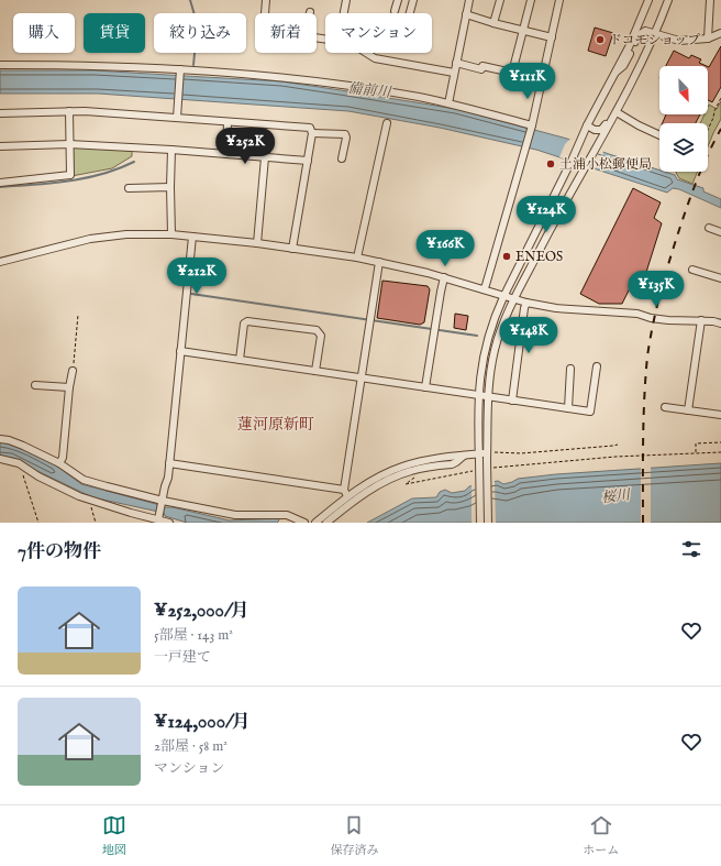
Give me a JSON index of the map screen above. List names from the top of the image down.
{
  "districts": ["蓮河原新町"],
  "water": ["備前川", "桜川"],
  "places": ["ドコモショップ", "土浦小松郵便局", "ENEOS"],
  "north": "bottom right",
  "page": {
    "chip": [
      "購入",
      "賃貸",
      "絞り込み",
      "新着",
      "マンション"
    ],
    "price": [
      "¥111K",
      "¥252K",
      "¥124K",
      "¥166K",
      "¥212K",
      "¥135K",
      "¥148K"
    ],
    "heading": "7件の物件",
    "list": [
      {
        "name": "¥252,000/月",
        "note": "5部屋 · 143 m² · 一戸建て"
      },
      {
        "name": "¥124,000/月",
        "note": "2部屋 · 58 m² · マンション"
      }
    ],
    "tabs": ["地図", "保存済み", "ホーム"]
  }
}
